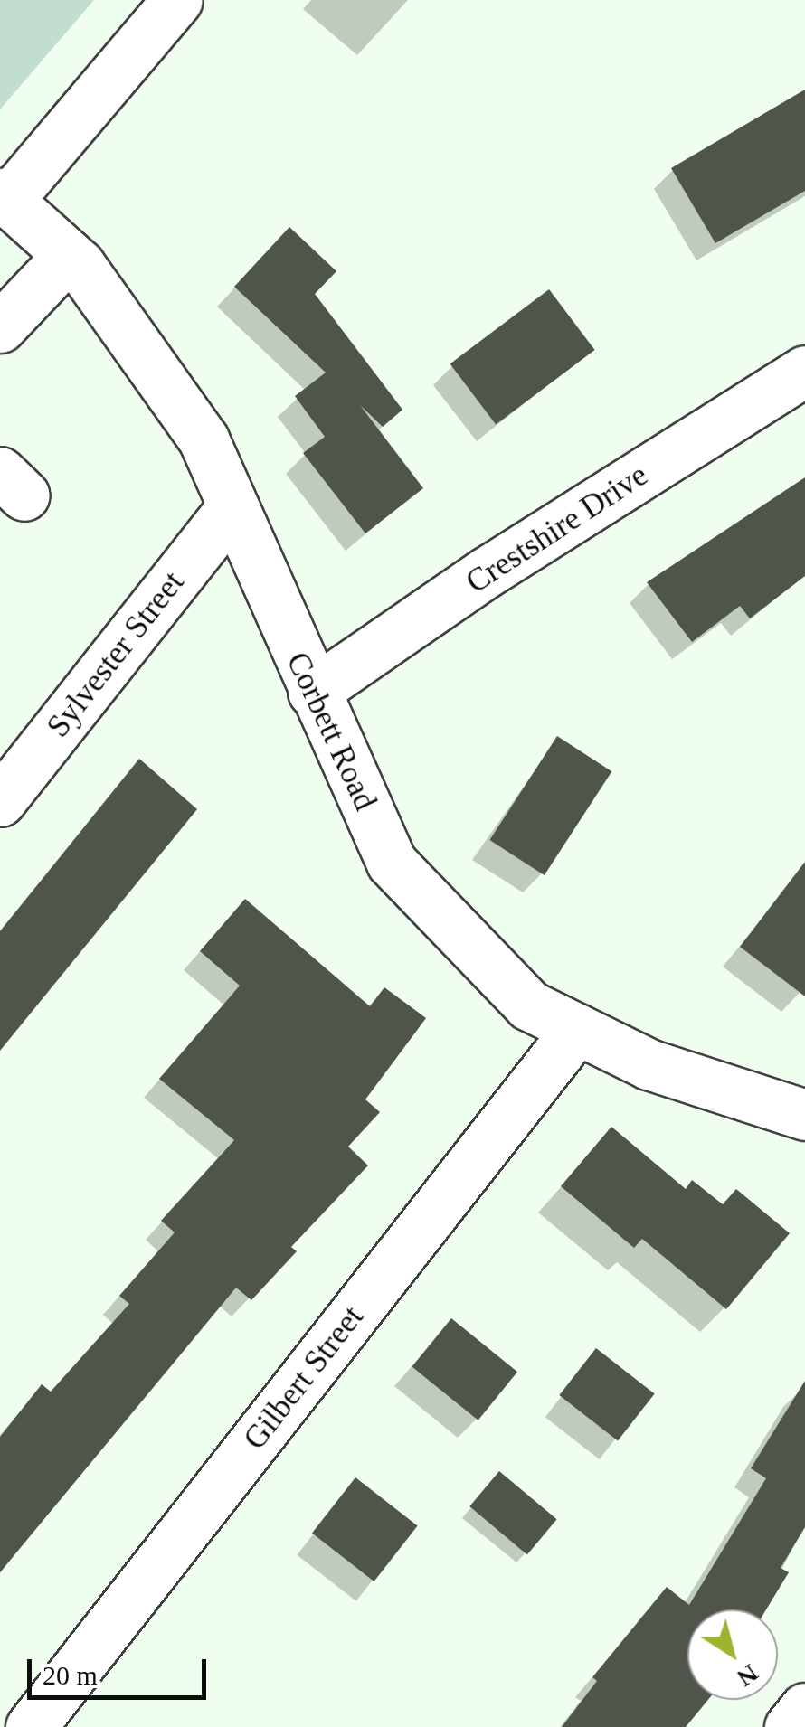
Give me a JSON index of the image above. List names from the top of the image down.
{
  "streets": {
    "street": [
      "Crestshire Drive",
      "Sylvester Street",
      "Corbett Road",
      "Gilbert Street"
    ]
  },
  "crossings": [
    ["Crestshire Drive", "Corbett Road"],
    ["Sylvester Street", "Corbett Road"],
    ["Corbett Road", "Gilbert Street"]
  ],
  "scale_bar": "20 m",
  "north": "bottom right"
}
